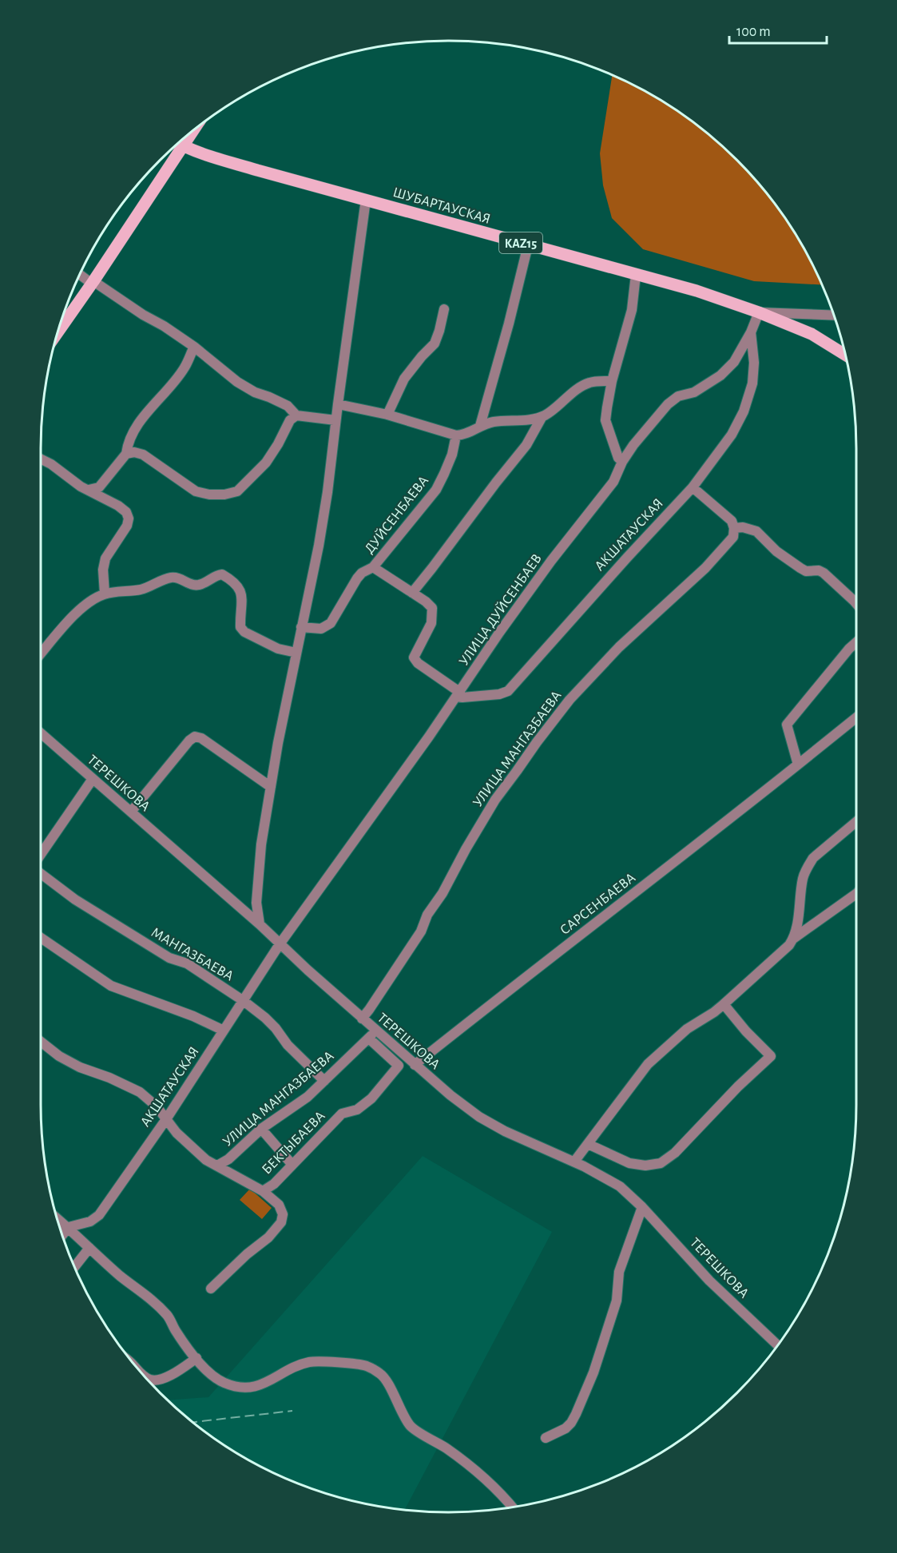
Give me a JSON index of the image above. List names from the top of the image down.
{
  "streets": {
    "main road": ["ШУБАРТАУСКАЯ", "KAZ15"],
    "street": [
      "ДУЙСЕНБАЕВА",
      "АКШАТАУСКАЯ",
      "УЛИЦА ДУЙСЕНБАЕВ",
      "УЛИЦА МАНГАЗБАЕВА",
      "ТЕРЕШКОВА",
      "САРСЕНБАЕВА",
      "МАНГАЗБАЕВА",
      "БЕКТЫБАЕВА"
    ]
  },
  "crossings": [
    ["ШУБАРТАУСКАЯ", "УЛИЦА ДУЙСЕНБАЕВ"],
    ["АКШАТАУСКАЯ", "УЛИЦА ДУЙСЕНБАЕВ"],
    ["АКШАТАУСКАЯ", "ТЕРЕШКОВА"],
    ["АКШАТАУСКАЯ", "МАНГАЗБАЕВА"],
    ["УЛИЦА ДУЙСЕНБАЕВ", "ТЕРЕШКОВА"],
    ["УЛИЦА МАНГАЗБАЕВА", "ТЕРЕШКОВА"],
    ["УЛИЦА МАНГАЗБАЕВА", "МАНГАЗБАЕВА"],
    ["УЛИЦА МАНГАЗБАЕВА", "БЕКТЫБАЕВА"],
    ["ТЕРЕШКОВА", "САРСЕНБАЕВА"]
  ],
  "scale_bar": "100 m"
}
